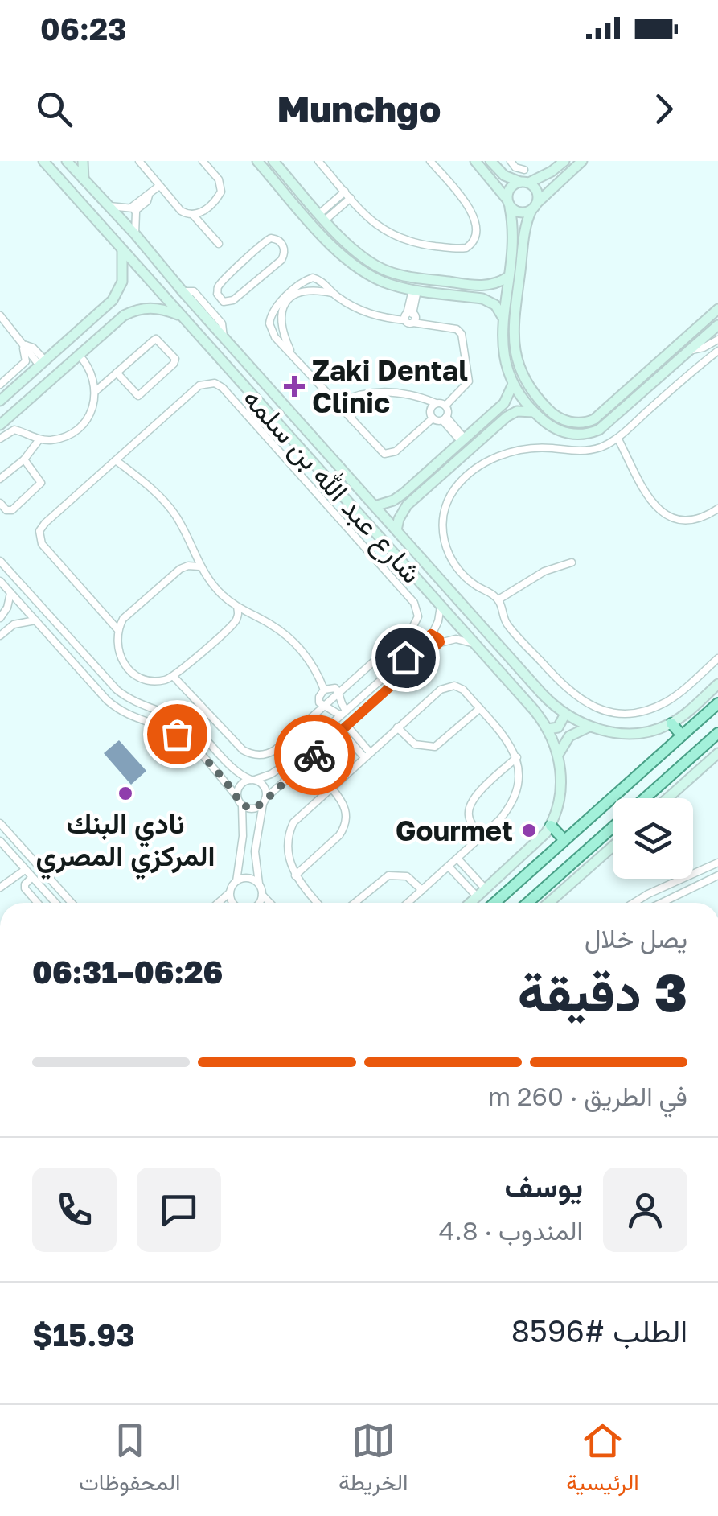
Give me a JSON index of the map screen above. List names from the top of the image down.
{
  "streets": {
    "street": ["شارع عبد الله بن سلمه"]
  },
  "places": {
    "health": ["Zaki Dental Clinic"],
    "other": ["نادي البنك المركزي المصري", "Gourmet"]
  },
  "page": {
    "status": "06:23",
    "header": "Munchgo",
    "heading": ["3 دقيقة", "يصل خلال", "06:26–06:31"],
    "panel": [
      "يوسف",
      "المندوب · 4.8",
      "الطلب #8596",
      "$15.93"
    ],
    "bar": "في الطريق · 260 m",
    "tabs": ["الرئيسية", "الخريطة", "المحفوظات"]
  }
}
